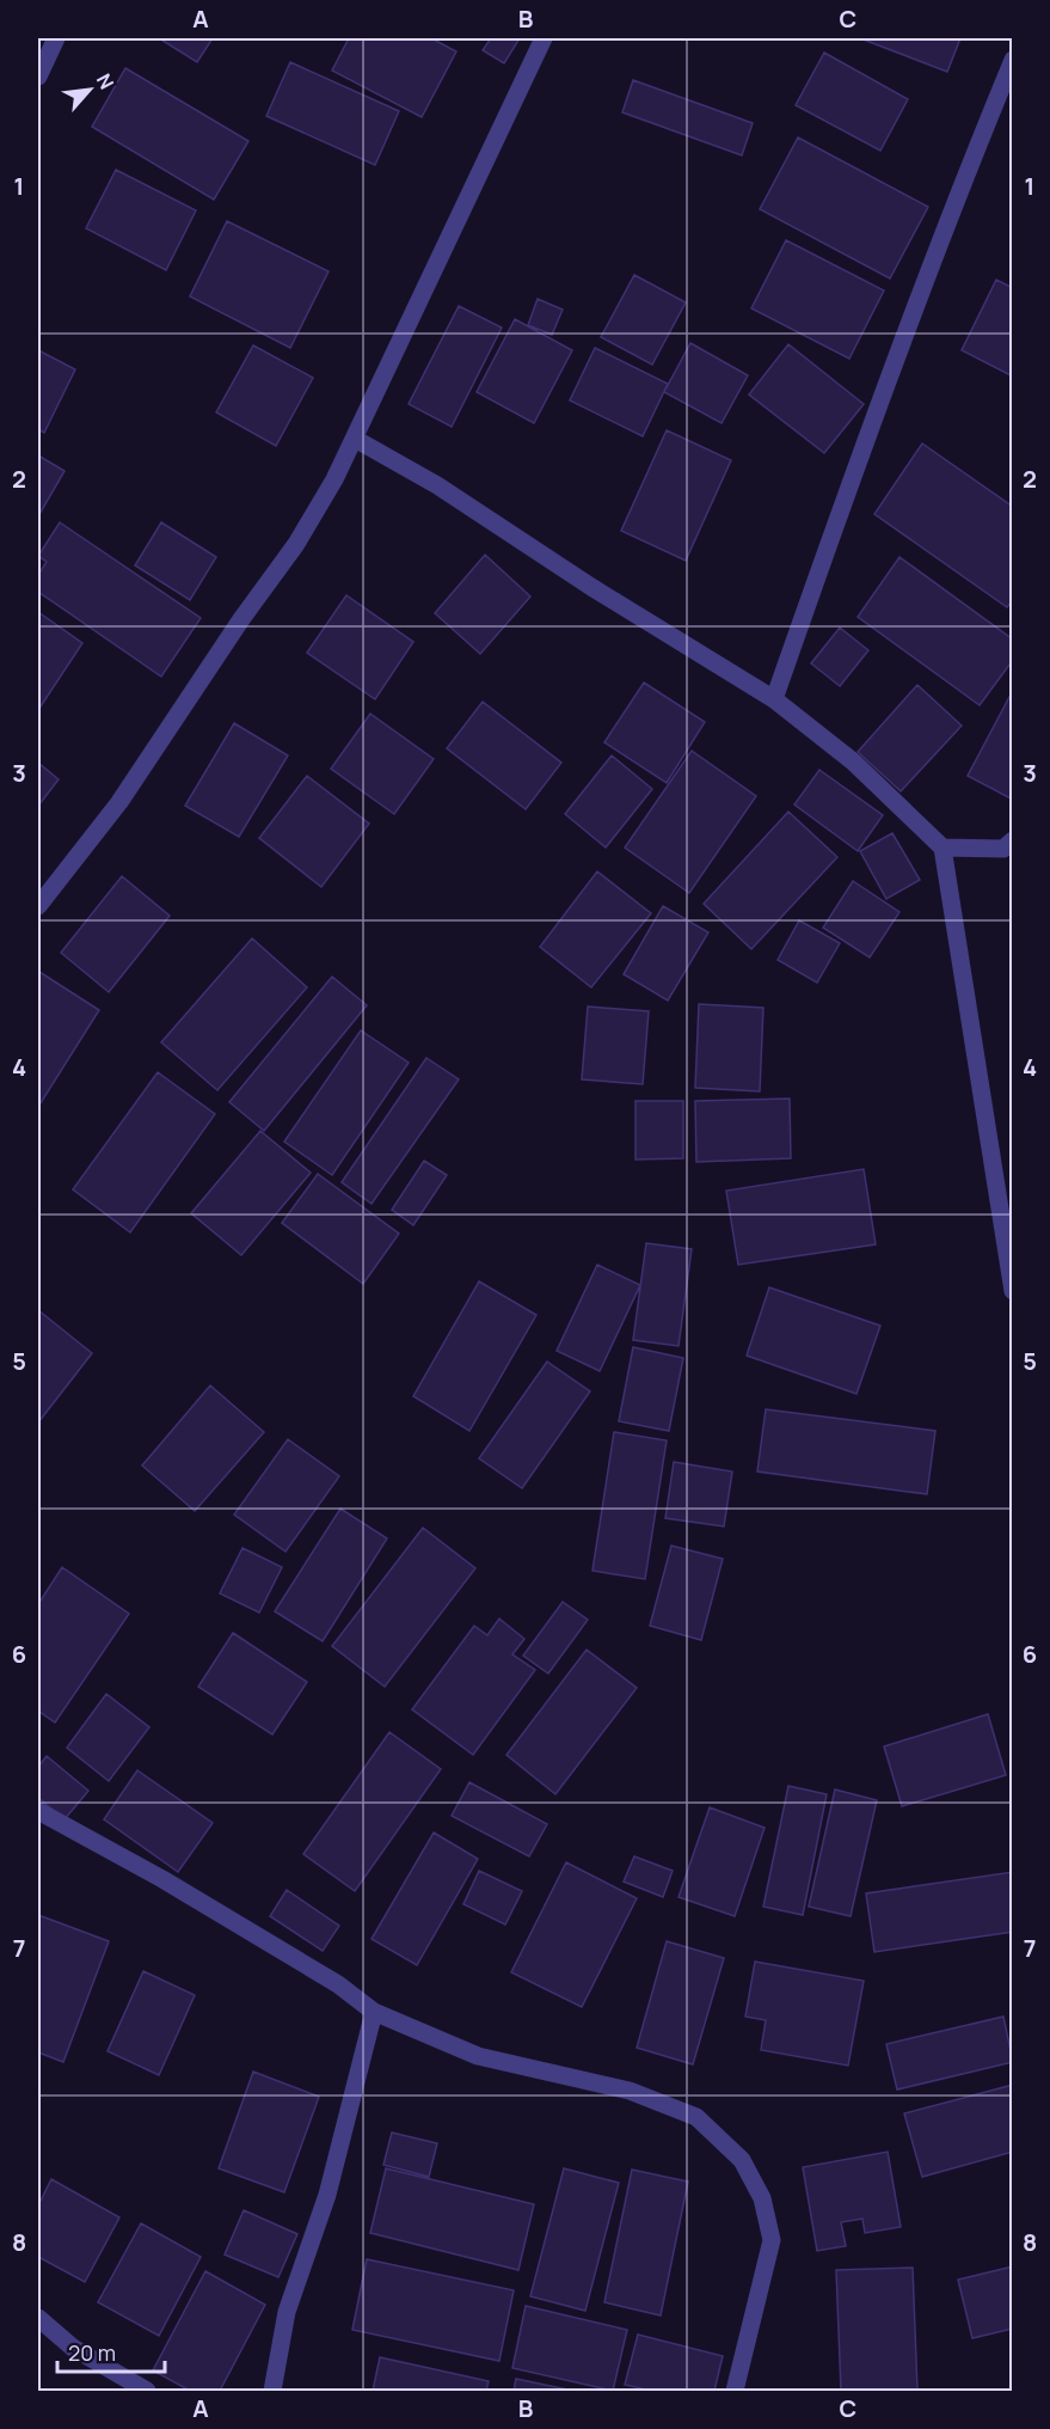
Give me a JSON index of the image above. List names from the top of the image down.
{
  "scale_bar": "20 m",
  "north": "top right",
  "grid": {
    "columns": ["A", "B", "C"],
    "rows": [
      "1",
      "2",
      "3",
      "4",
      "5",
      "6",
      "7",
      "8"
    ]
  }
}
